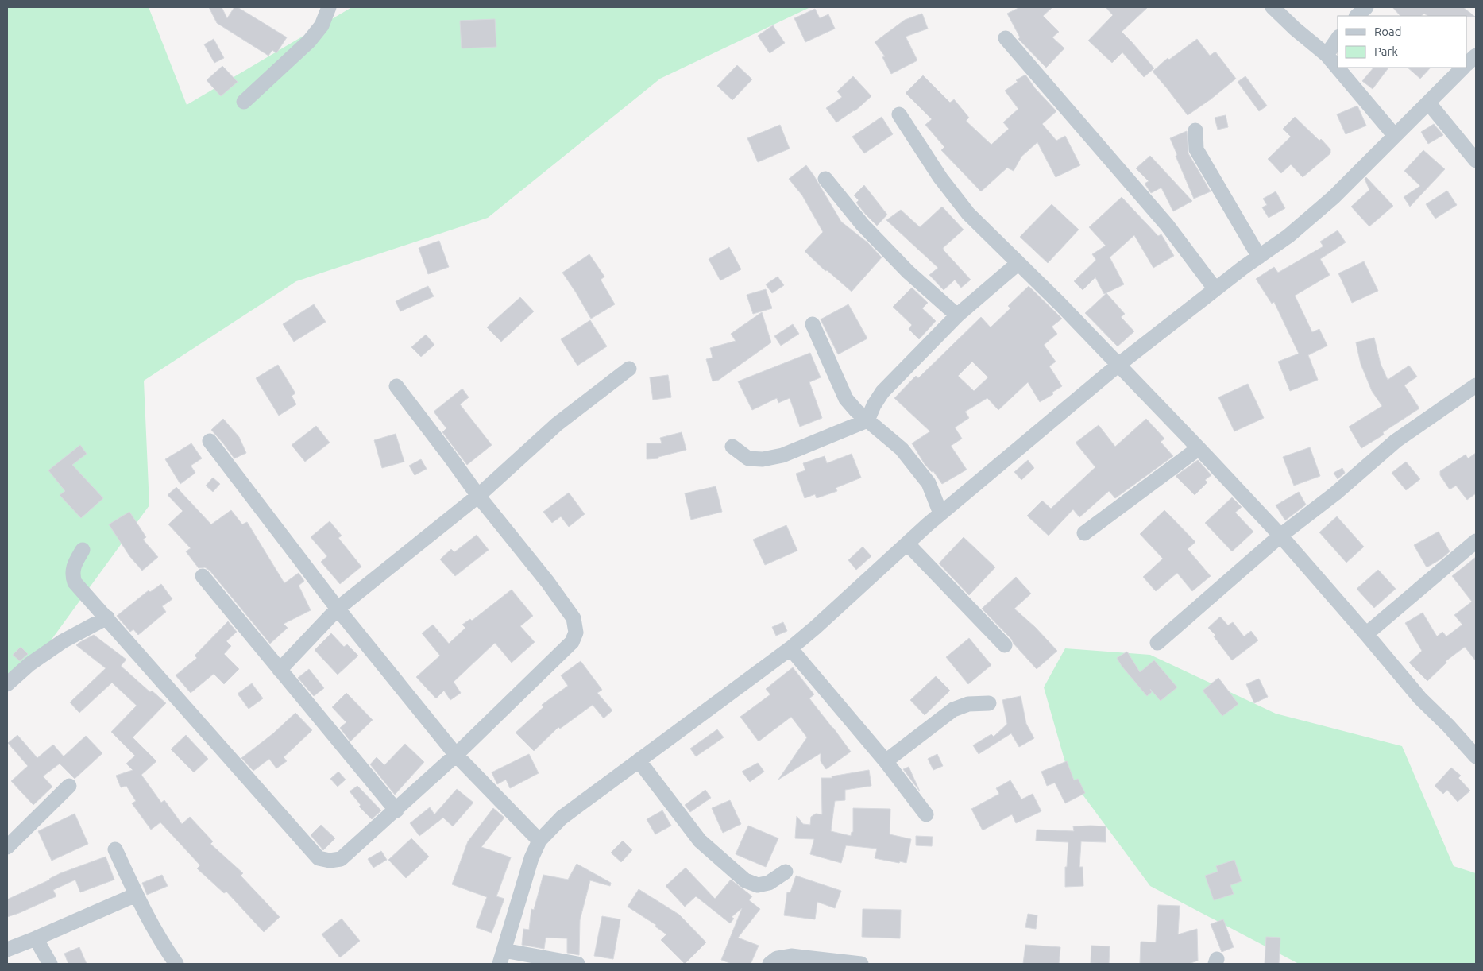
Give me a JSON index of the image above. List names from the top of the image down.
{
  "legend": ["Road", "Park"]
}
